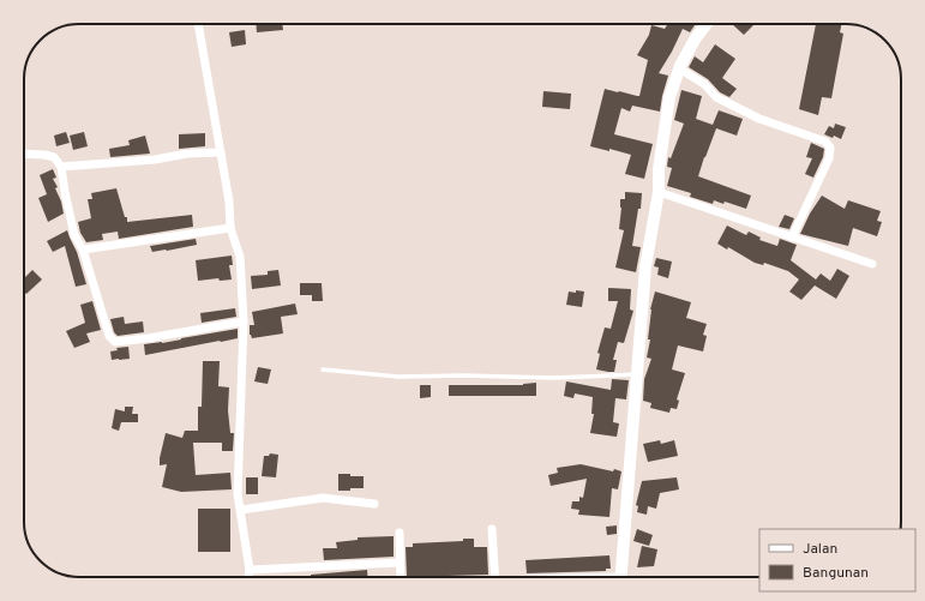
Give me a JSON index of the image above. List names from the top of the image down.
{
  "legend": ["Jalan", "Bangunan"]
}
